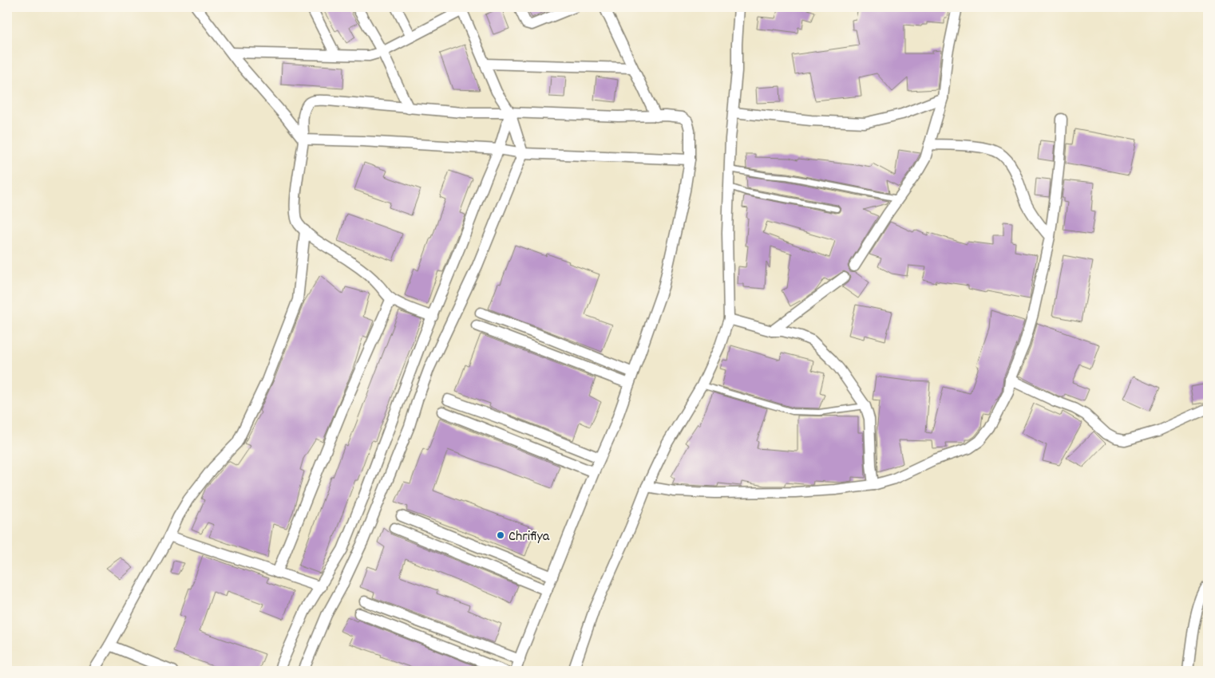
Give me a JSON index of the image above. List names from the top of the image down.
{
  "places": ["Chrifiya"]
}
